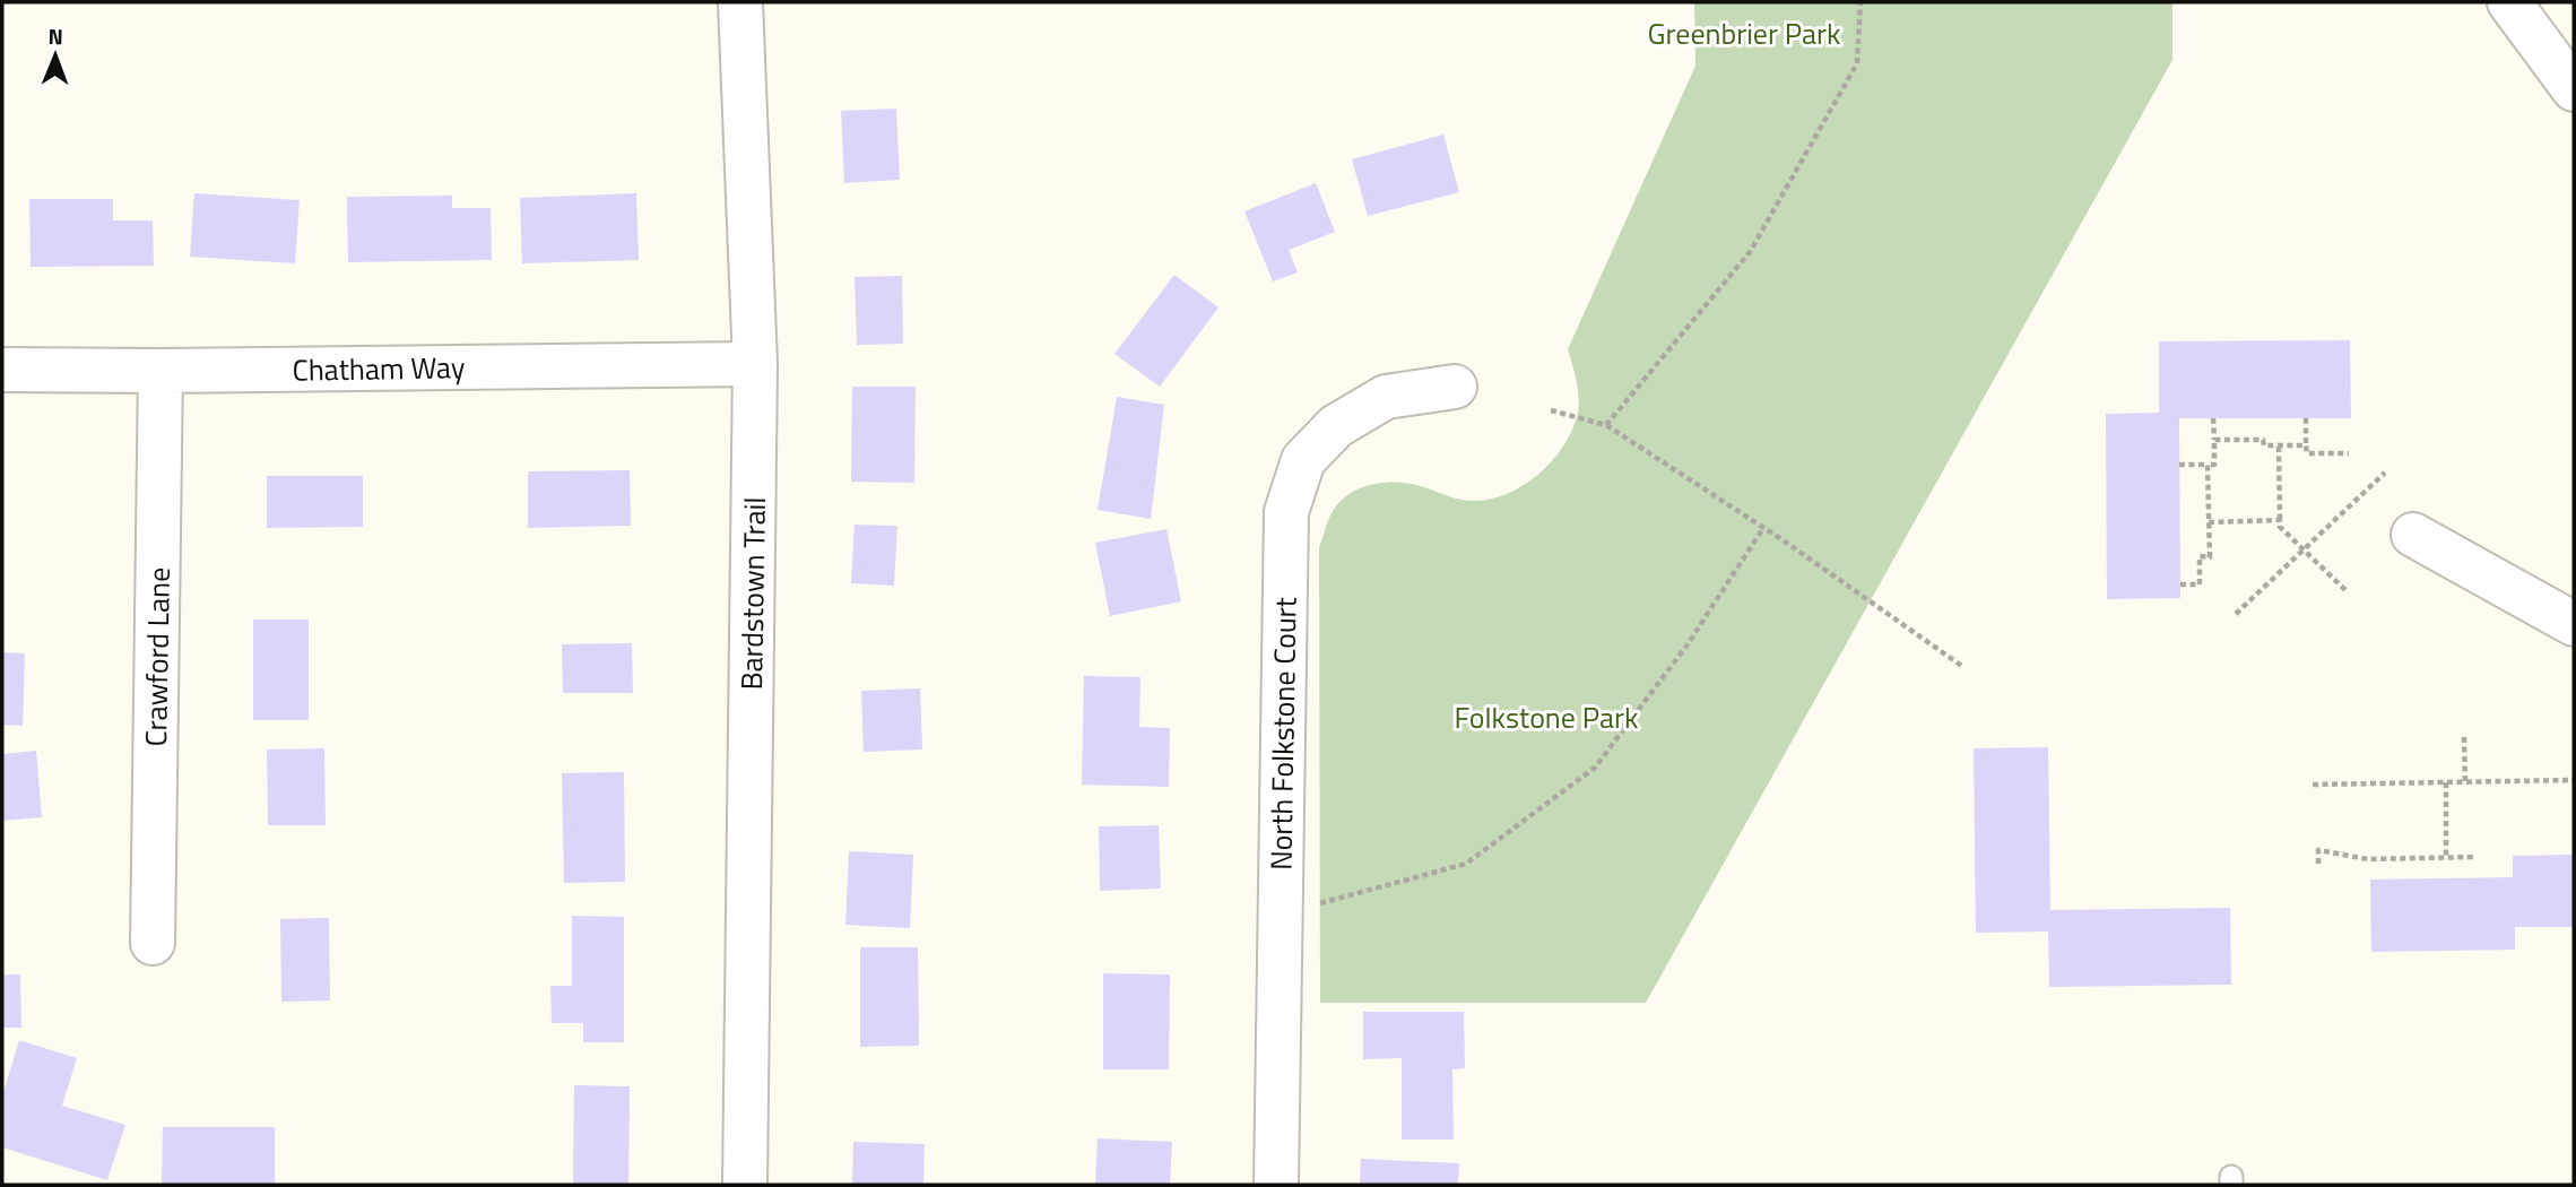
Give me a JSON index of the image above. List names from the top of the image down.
{
  "streets": {
    "main road": [
      "Chatham Way",
      "Bardstown Trail",
      "Crawford Lane",
      "North Folkstone Court"
    ]
  },
  "crossings": [
    ["Chatham Way", "Bardstown Trail"],
    ["Chatham Way", "Crawford Lane"]
  ],
  "parks": ["Greenbrier Park", "Folkstone Park"],
  "north": "top"
}
